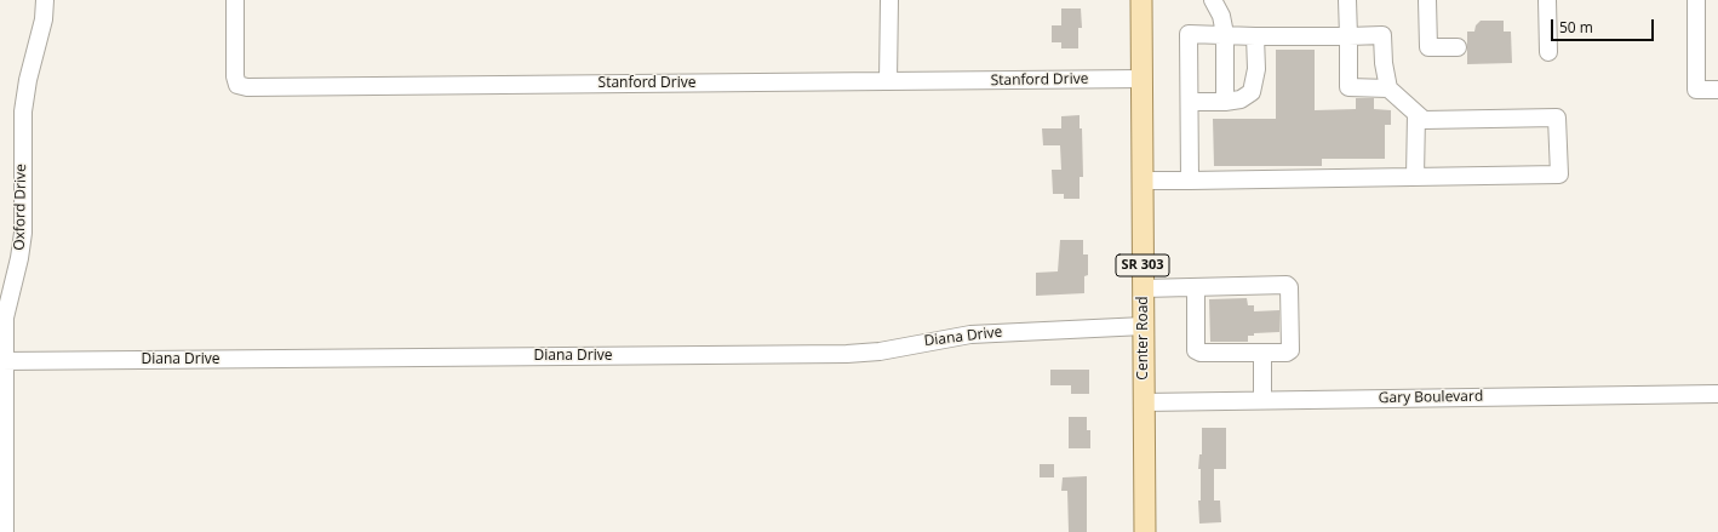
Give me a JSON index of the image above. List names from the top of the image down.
{
  "streets": {
    "main road": ["SR 303", "Center Road"],
    "street": [
      "Stanford Drive",
      "Oxford Drive",
      "Diana Drive",
      "Gary Boulevard"
    ]
  },
  "crossings": [
    ["Stanford Drive", "Center Road"],
    ["Oxford Drive", "Diana Drive"],
    ["Diana Drive", "Center Road"],
    ["Center Road", "Gary Boulevard"]
  ],
  "scale_bar": "50 m"
}
